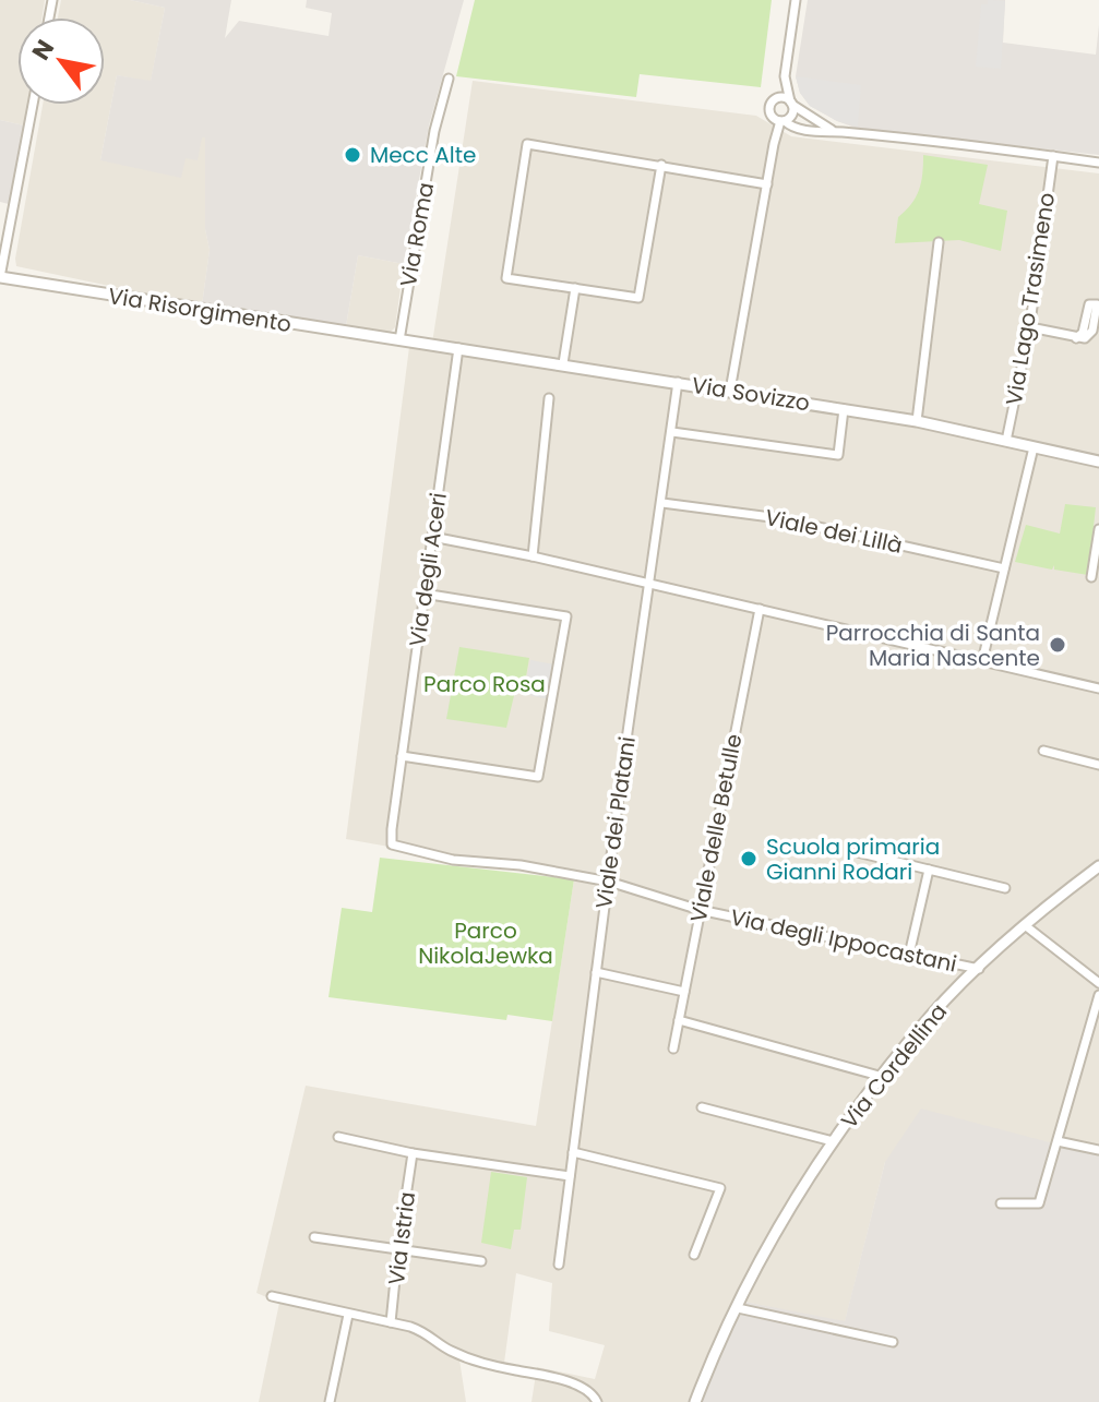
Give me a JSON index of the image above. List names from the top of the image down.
{
  "streets": {
    "street": [
      "Via Roma",
      "Via Lago Trasimeno",
      "Via Risorgimento",
      "Via Sovizzo",
      "Viale dei Lillà",
      "Via degli Aceri",
      "Viale dei Platani",
      "Viale delle Betulle",
      "Via degli Ippocastani",
      "Via Cordellina",
      "Via Istria"
    ]
  },
  "crossings": [
    ["Via Roma", "Via Risorgimento"],
    ["Via Roma", "Via Sovizzo"],
    ["Via Lago Trasimeno", "Via Sovizzo"],
    ["Via Risorgimento", "Via Sovizzo"],
    ["Via Sovizzo", "Via degli Aceri"],
    ["Via Sovizzo", "Viale dei Platani"],
    ["Viale dei Lillà", "Viale dei Platani"],
    ["Via degli Aceri", "Via degli Ippocastani"],
    ["Viale dei Platani", "Via degli Ippocastani"],
    ["Viale delle Betulle", "Via degli Ippocastani"],
    ["Via degli Ippocastani", "Via Cordellina"]
  ],
  "parks": ["Parco Rosa", "Parco NikolaJewka"],
  "places": ["Mecc Alte", "Parrocchia di Santa Maria Nascente", "Scuola primaria Gianni Rodari"],
  "north": "top left"
}
